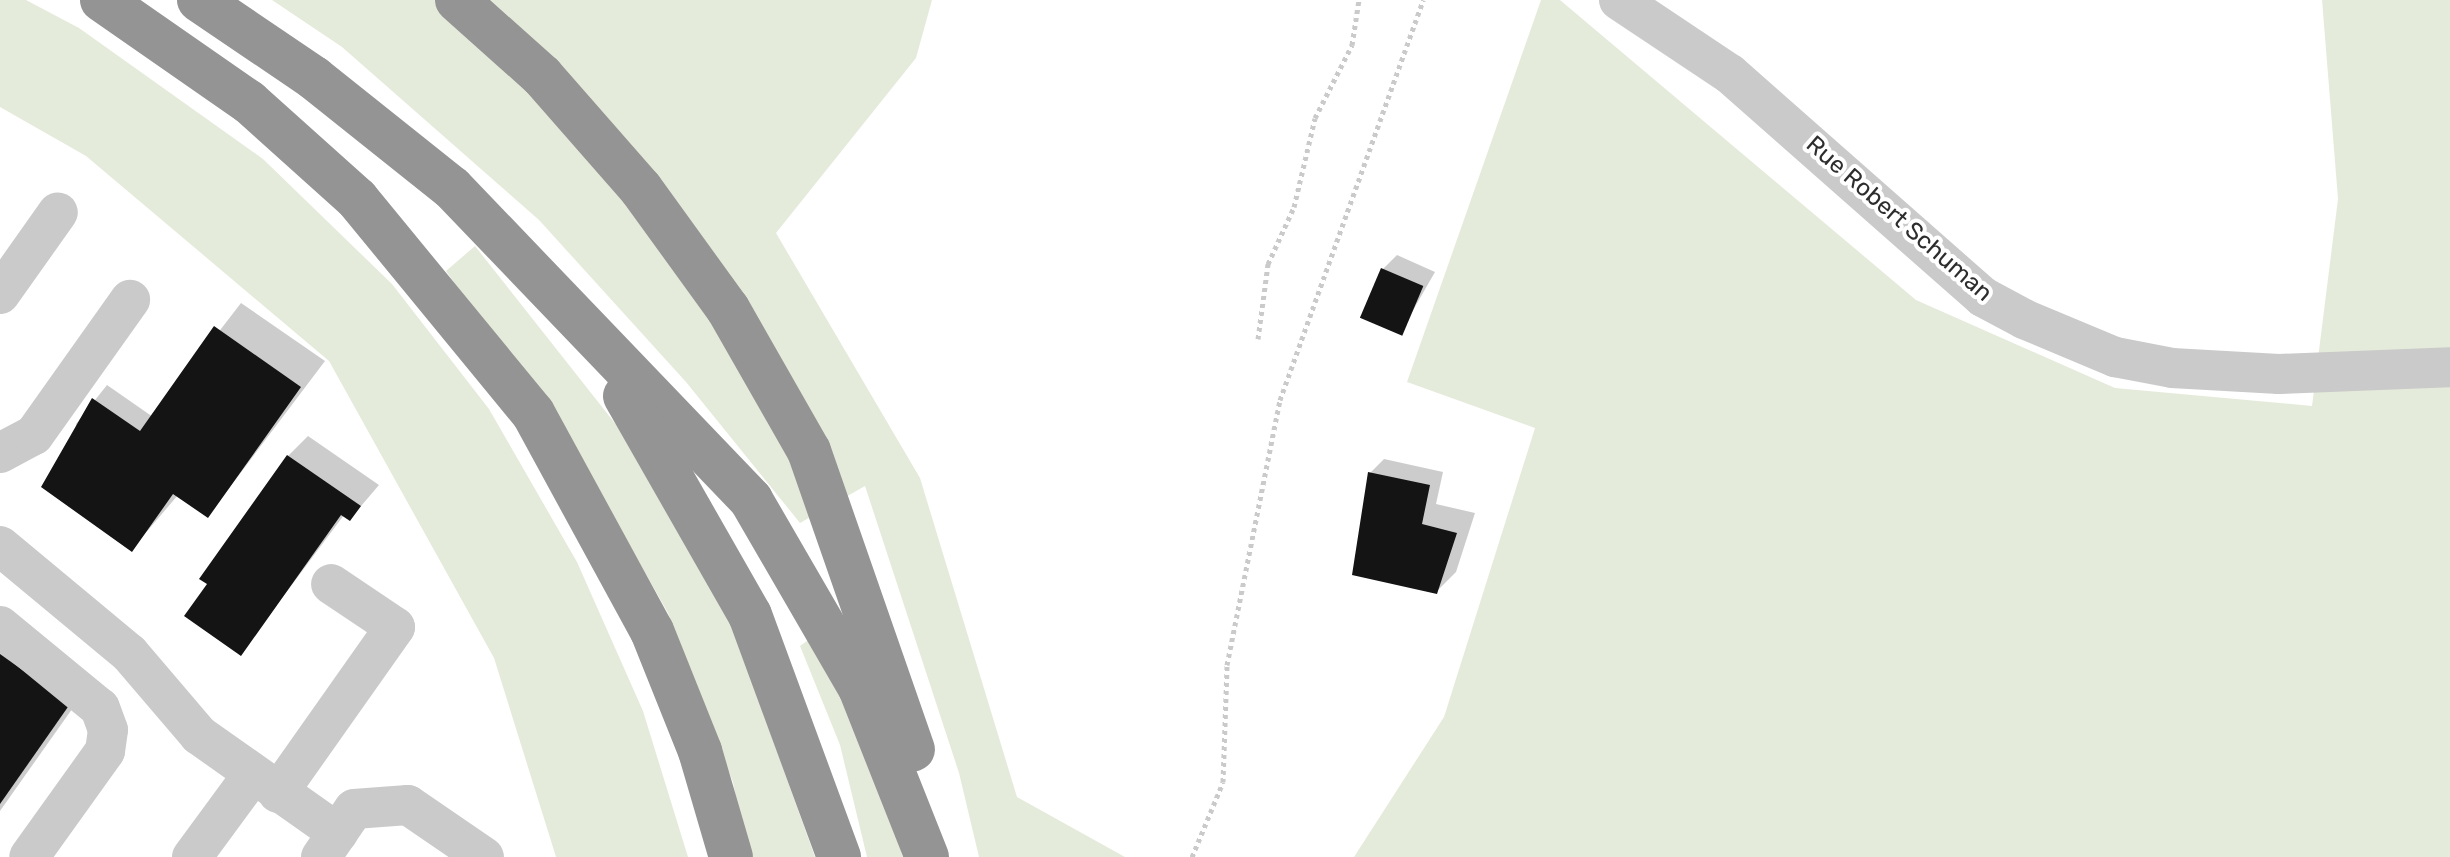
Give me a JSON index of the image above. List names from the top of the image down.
{
  "streets": {
    "street": ["Rue Robert Schuman"]
  }
}
